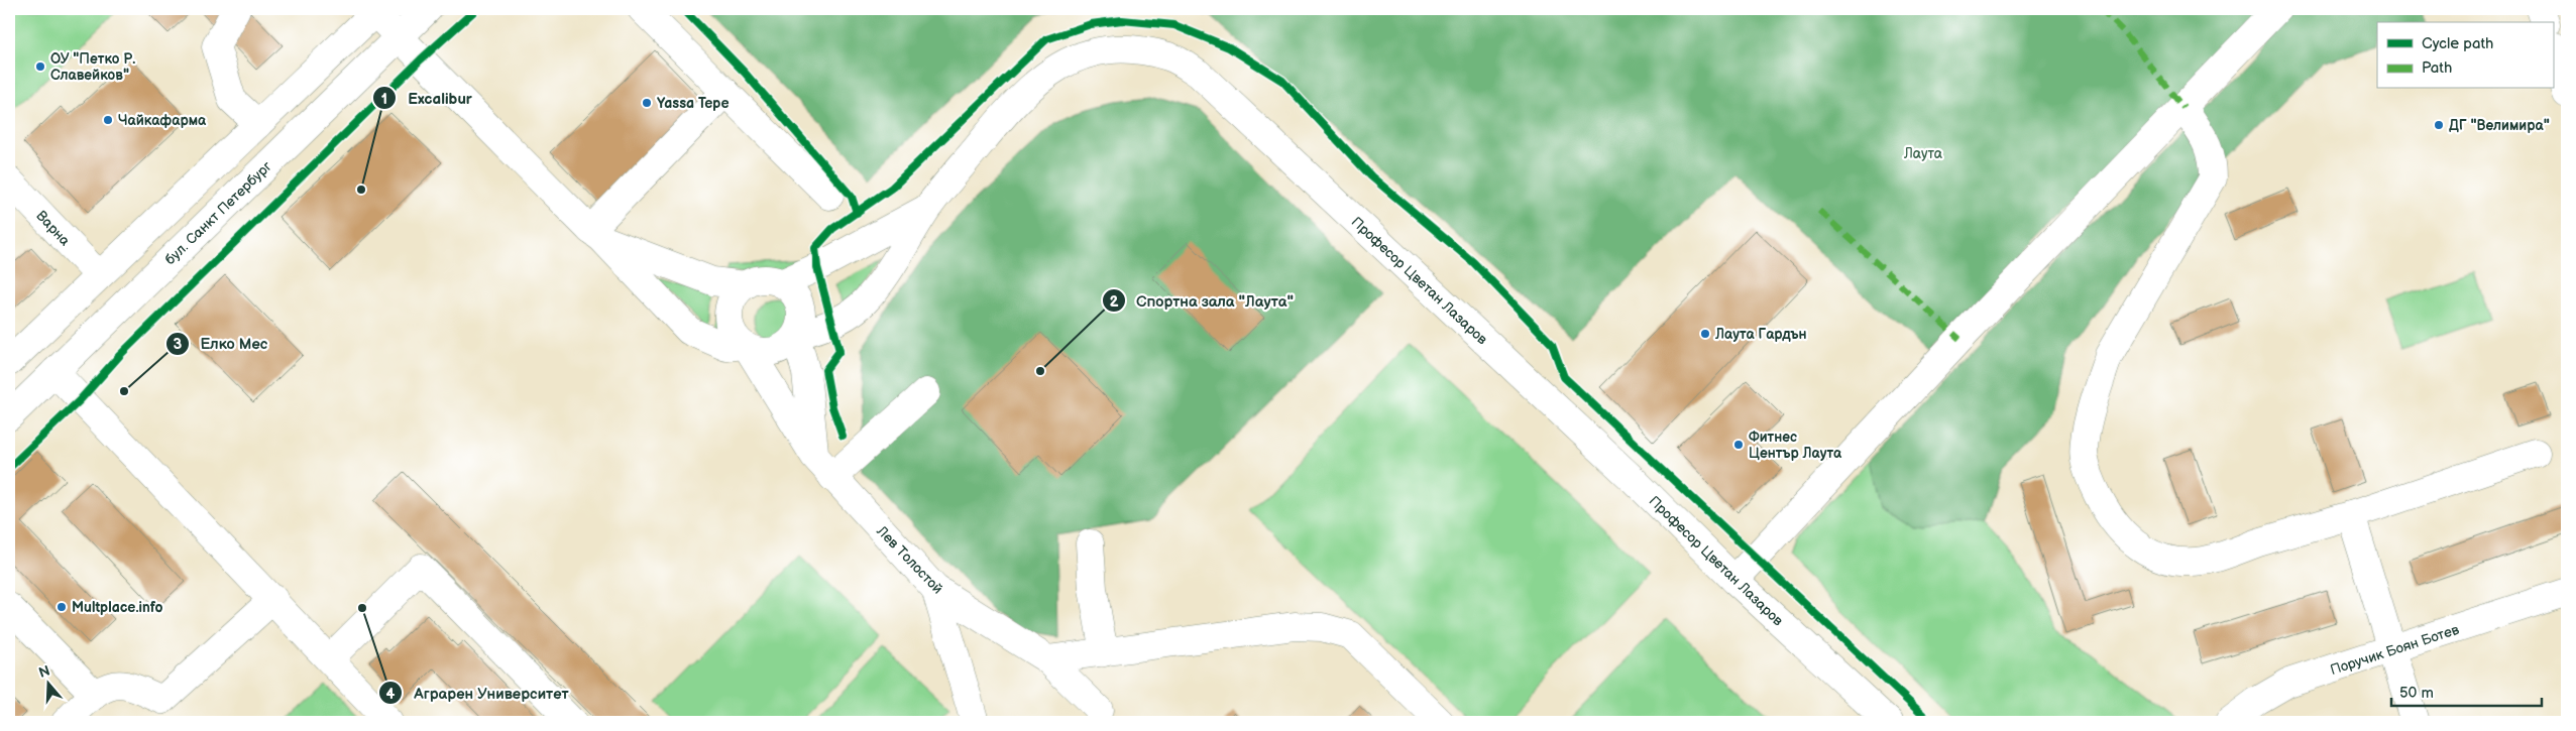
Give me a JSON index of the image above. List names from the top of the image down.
{
  "streets": {
    "street": [
      "бул. Санкт Петербург",
      "Варна",
      "Професор Цветан Лазаров",
      "Лев Толостой",
      "Поручик Боян Ботев"
    ]
  },
  "crossings": [
    ["Професор Цветан Лазаров", "Лев Толостой"]
  ],
  "parks": ["Лаута"],
  "places": [
    "ОУ \"Петко Р. Славейков\"",
    "Yassa Tepe",
    "Чайкафарма",
    "ДГ \"Велимира\"",
    "Excalibur",
    "Лаута Гардън",
    "Спортна зала \"Лаута\"",
    "Елко Мес",
    "Фитнес Център Лаута",
    "Multplace.info",
    "Аграрен Университет"
  ],
  "legend": ["Cycle path", "Path"],
  "scale_bar": "50 m",
  "north": "top"
}
